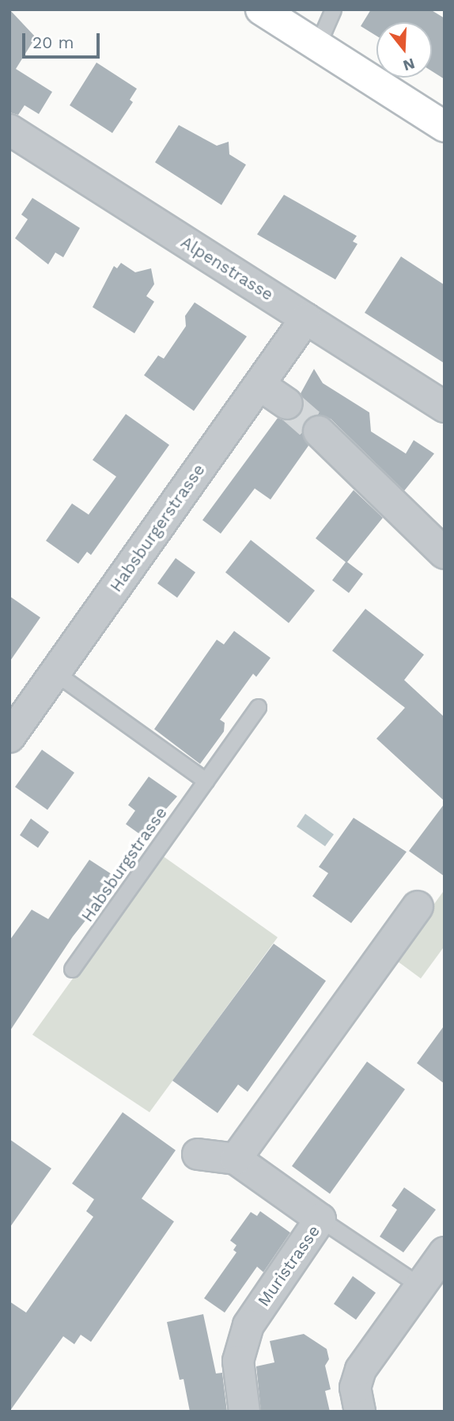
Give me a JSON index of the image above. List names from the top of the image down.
{
  "streets": {
    "street": ["Alpenstrasse", "Habsburgerstrasse", "Muristrasse"],
    "lane": ["Habsburgstrasse"]
  },
  "crossings": [
    ["Alpenstrasse", "Habsburgerstrasse"]
  ],
  "scale_bar": "20 m",
  "north": "bottom"
}
